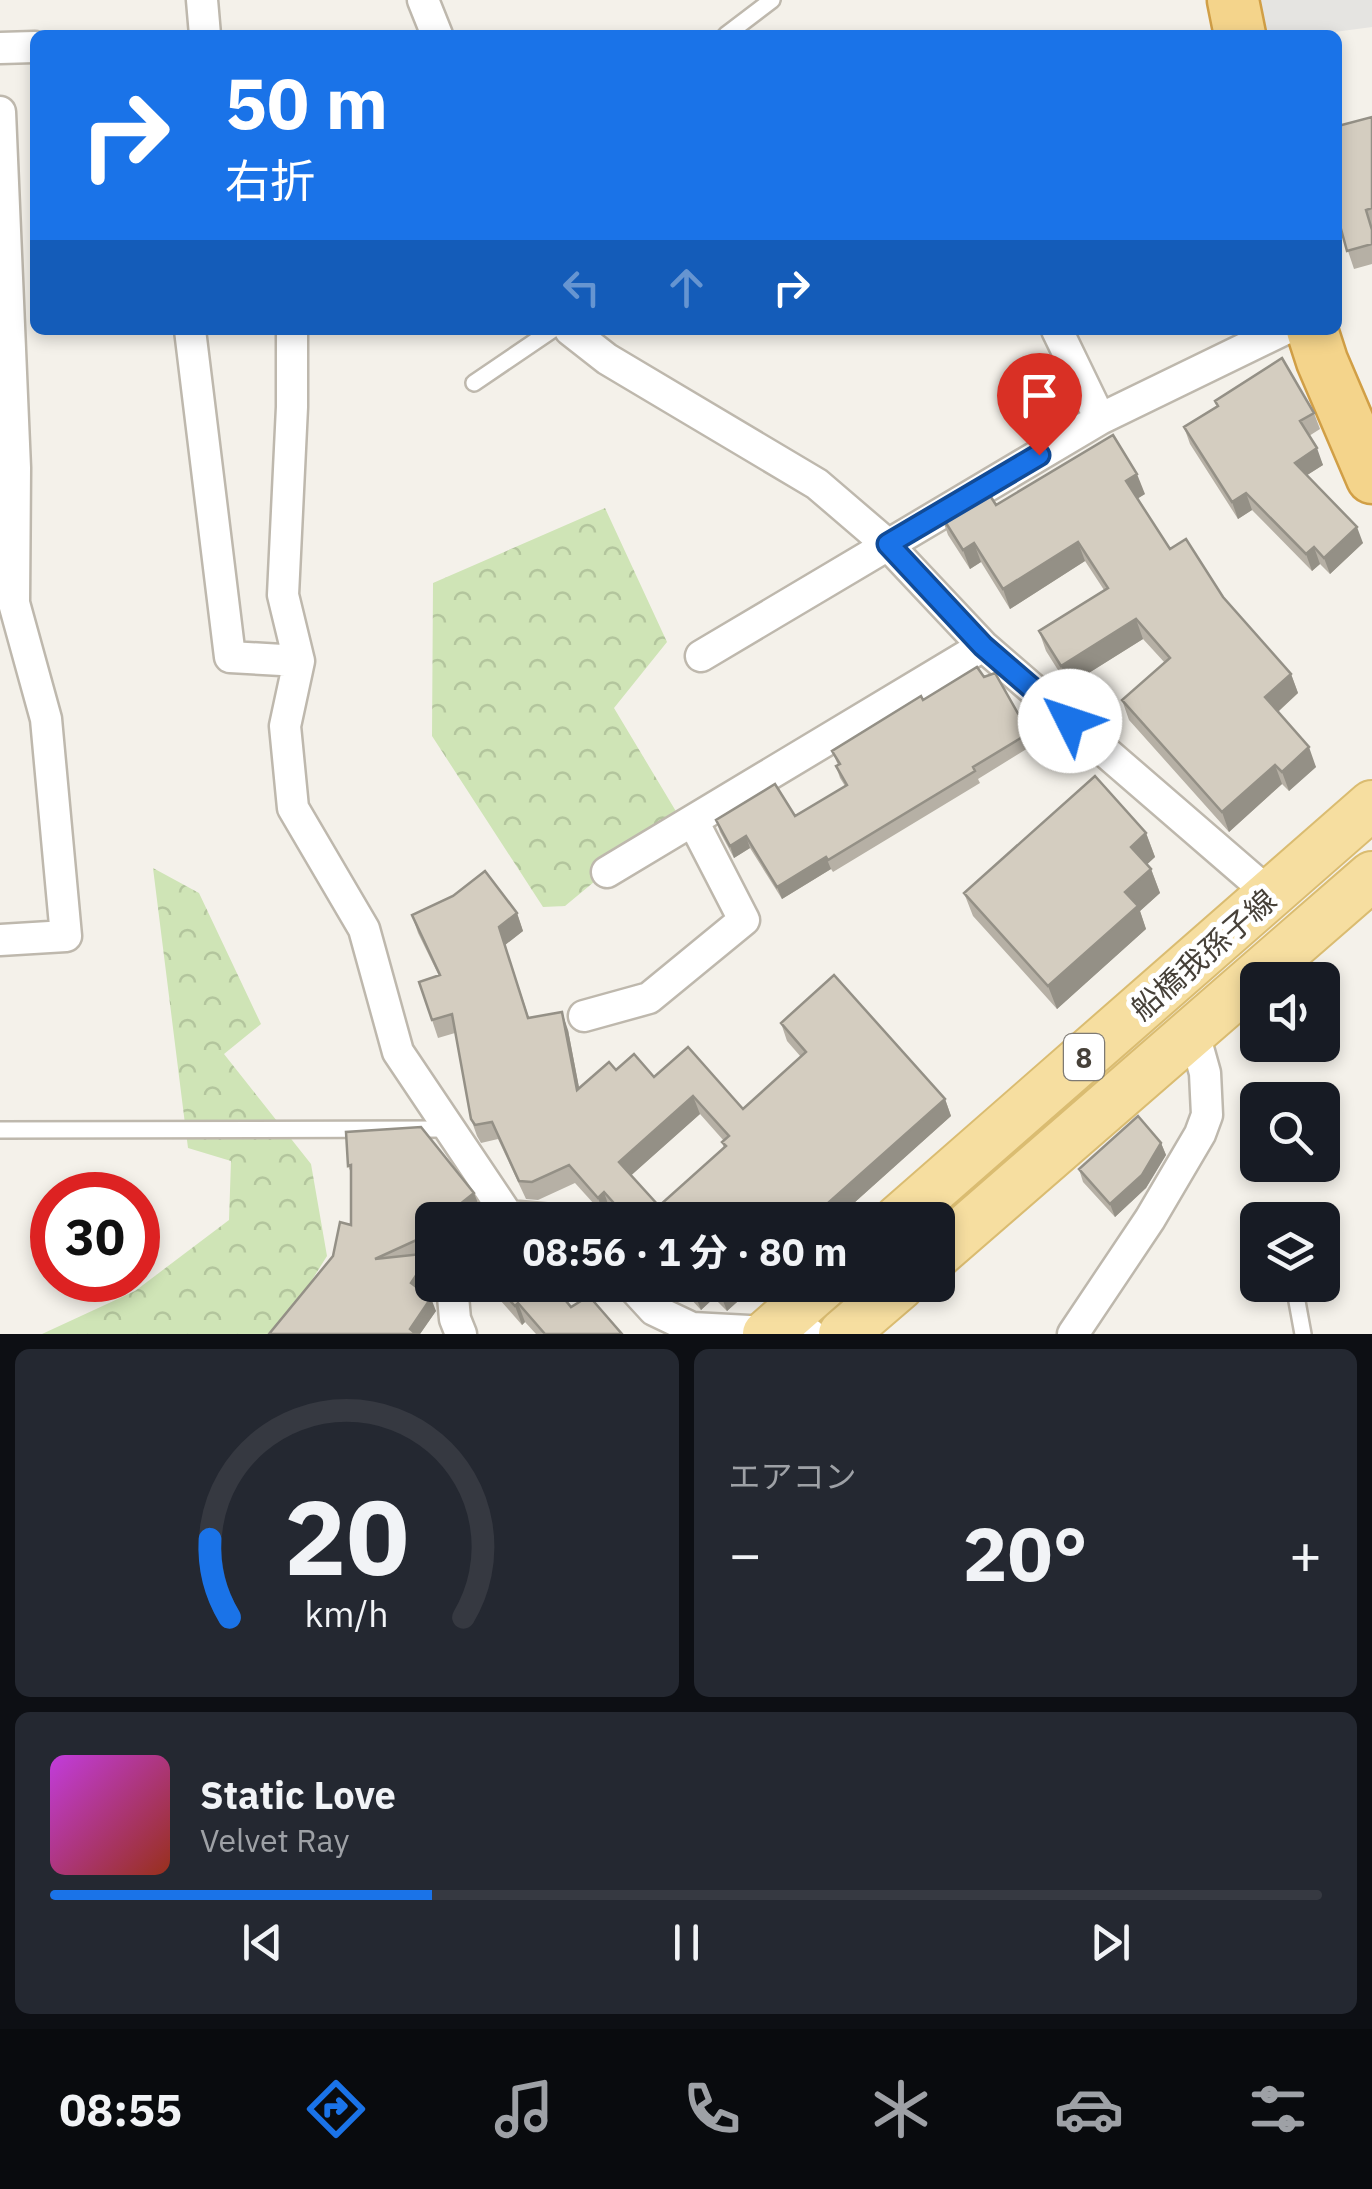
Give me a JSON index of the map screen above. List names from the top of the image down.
{
  "streets": {
    "main road": ["船橋我孫子線", "8"]
  },
  "page": {
    "turn": ["50 m", "右折"],
    "limit": "30",
    "trip": "08:56 · 1 分 · 80 m",
    "tile": "エアコン",
    "heat": ["−", "20°", "+"],
    "song": ["Static Love", "Velvet Ray"],
    "tabs": "08:55",
    "gauge": ["20", "km/h"]
  }
}
